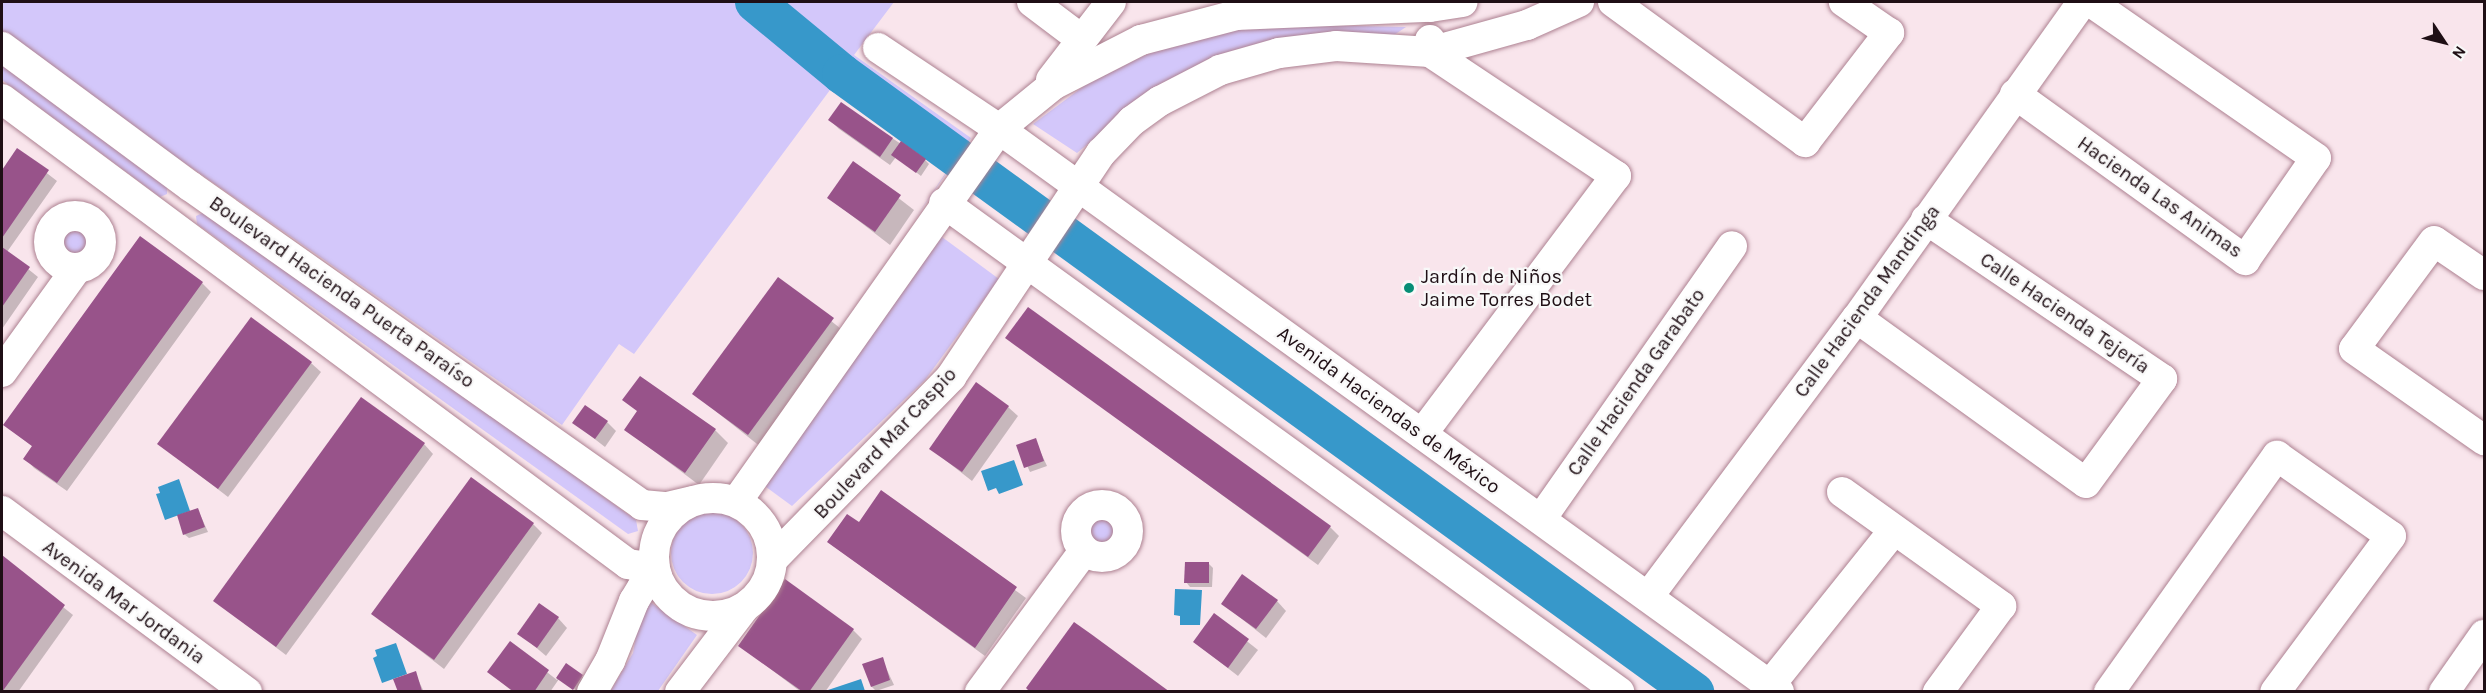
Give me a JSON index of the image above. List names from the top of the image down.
{
  "streets": {
    "street": [
      "Hacienda Las Animas",
      "Boulevard Hacienda Puerta Paraíso",
      "Calle Hacienda Mandinga",
      "Calle Hacienda Tejería",
      "Calle Hacienda Garabato",
      "Avenida Haciendas de México",
      "Boulevard Mar Caspio",
      "Avenida Mar Jordania"
    ]
  },
  "crossings": [
    ["Hacienda Las Animas", "Calle Hacienda Mandinga"],
    ["Boulevard Hacienda Puerta Paraíso", "Boulevard Mar Caspio"],
    ["Calle Hacienda Mandinga", "Calle Hacienda Tejería"],
    ["Calle Hacienda Mandinga", "Avenida Haciendas de México"],
    ["Calle Hacienda Garabato", "Avenida Haciendas de México"],
    ["Avenida Haciendas de México", "Boulevard Mar Caspio"]
  ],
  "places": ["Jardín de Niños Jaime Torres Bodet"],
  "north": "bottom right"
}
